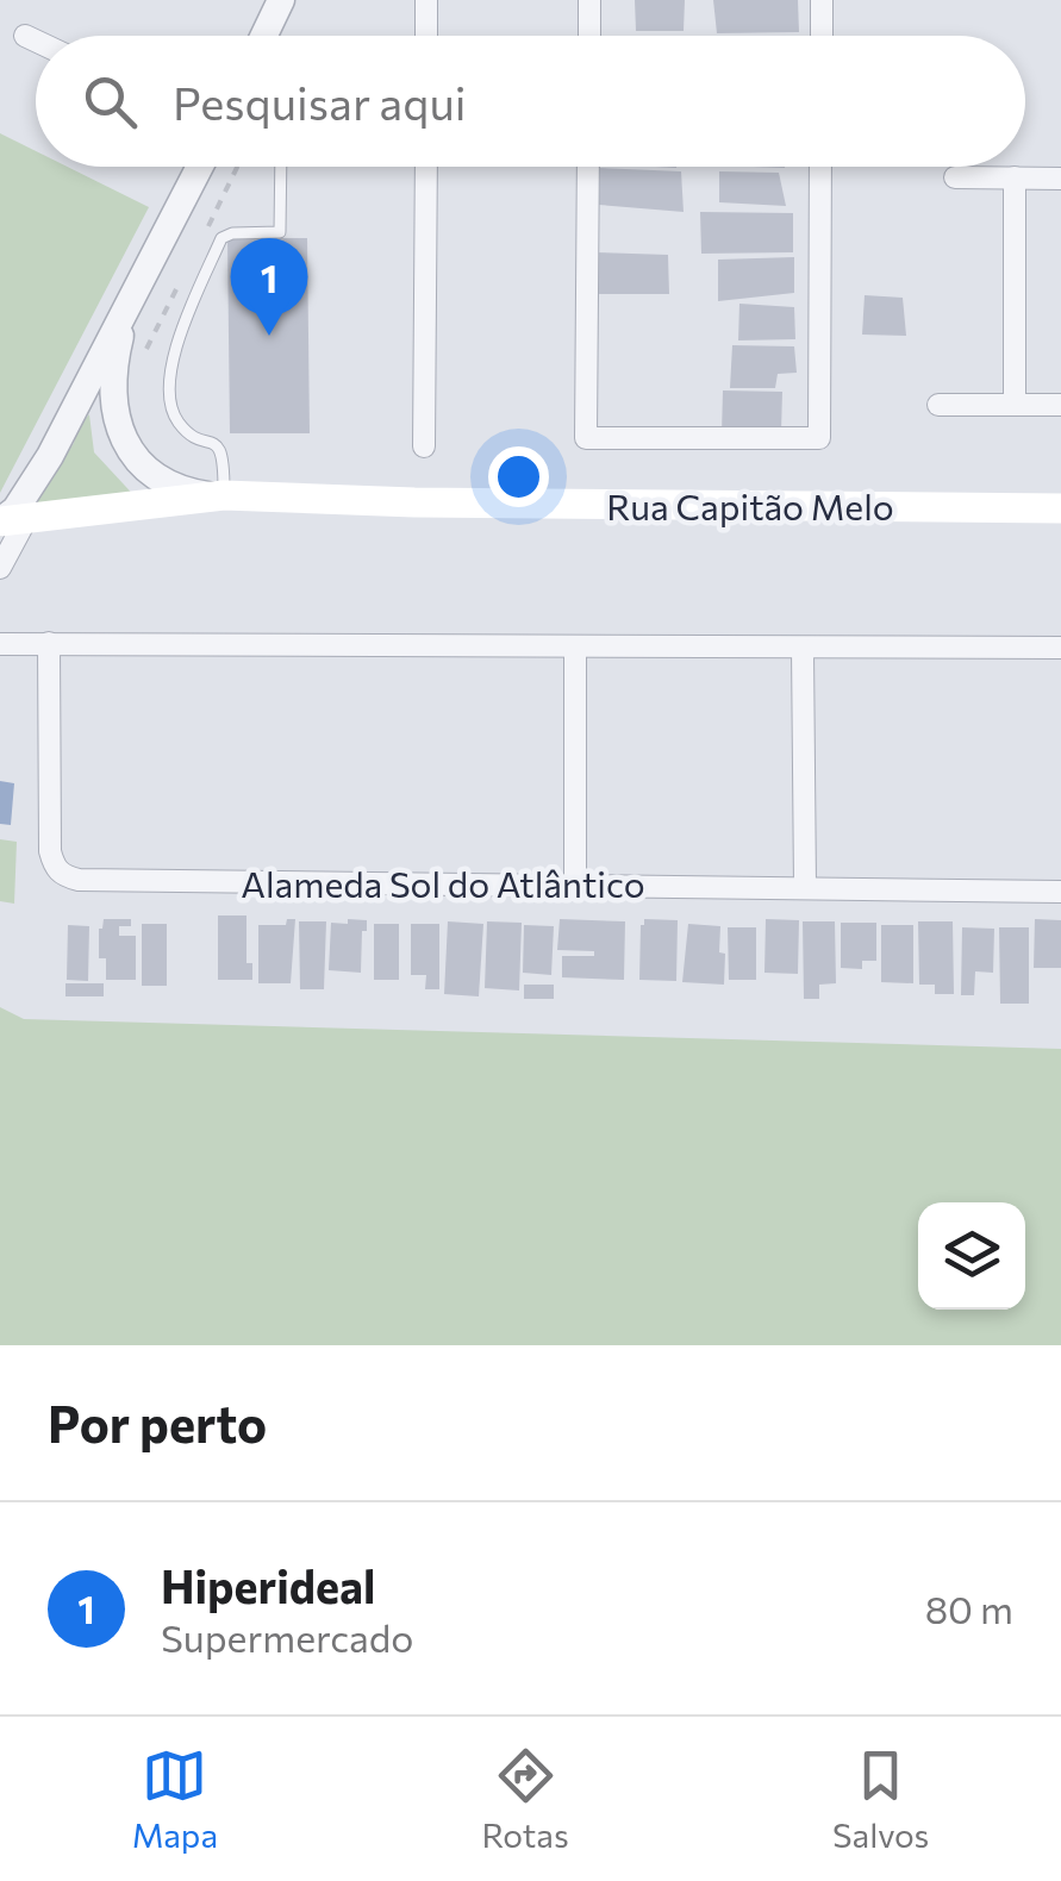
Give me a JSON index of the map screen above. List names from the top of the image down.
{
  "streets": {
    "main road": ["Rua Capitão Melo"],
    "street": ["Alameda Sol do Atlântico"]
  },
  "page": {
    "search": "Pesquisar aqui",
    "pins": "1",
    "heading": "Por perto",
    "list": [
      {
        "mark": "1",
        "name": "Hiperideal",
        "note": "Supermercado",
        "value": "80 m"
      }
    ],
    "nav": ["Mapa", "Rotas", "Salvos"]
  }
}
